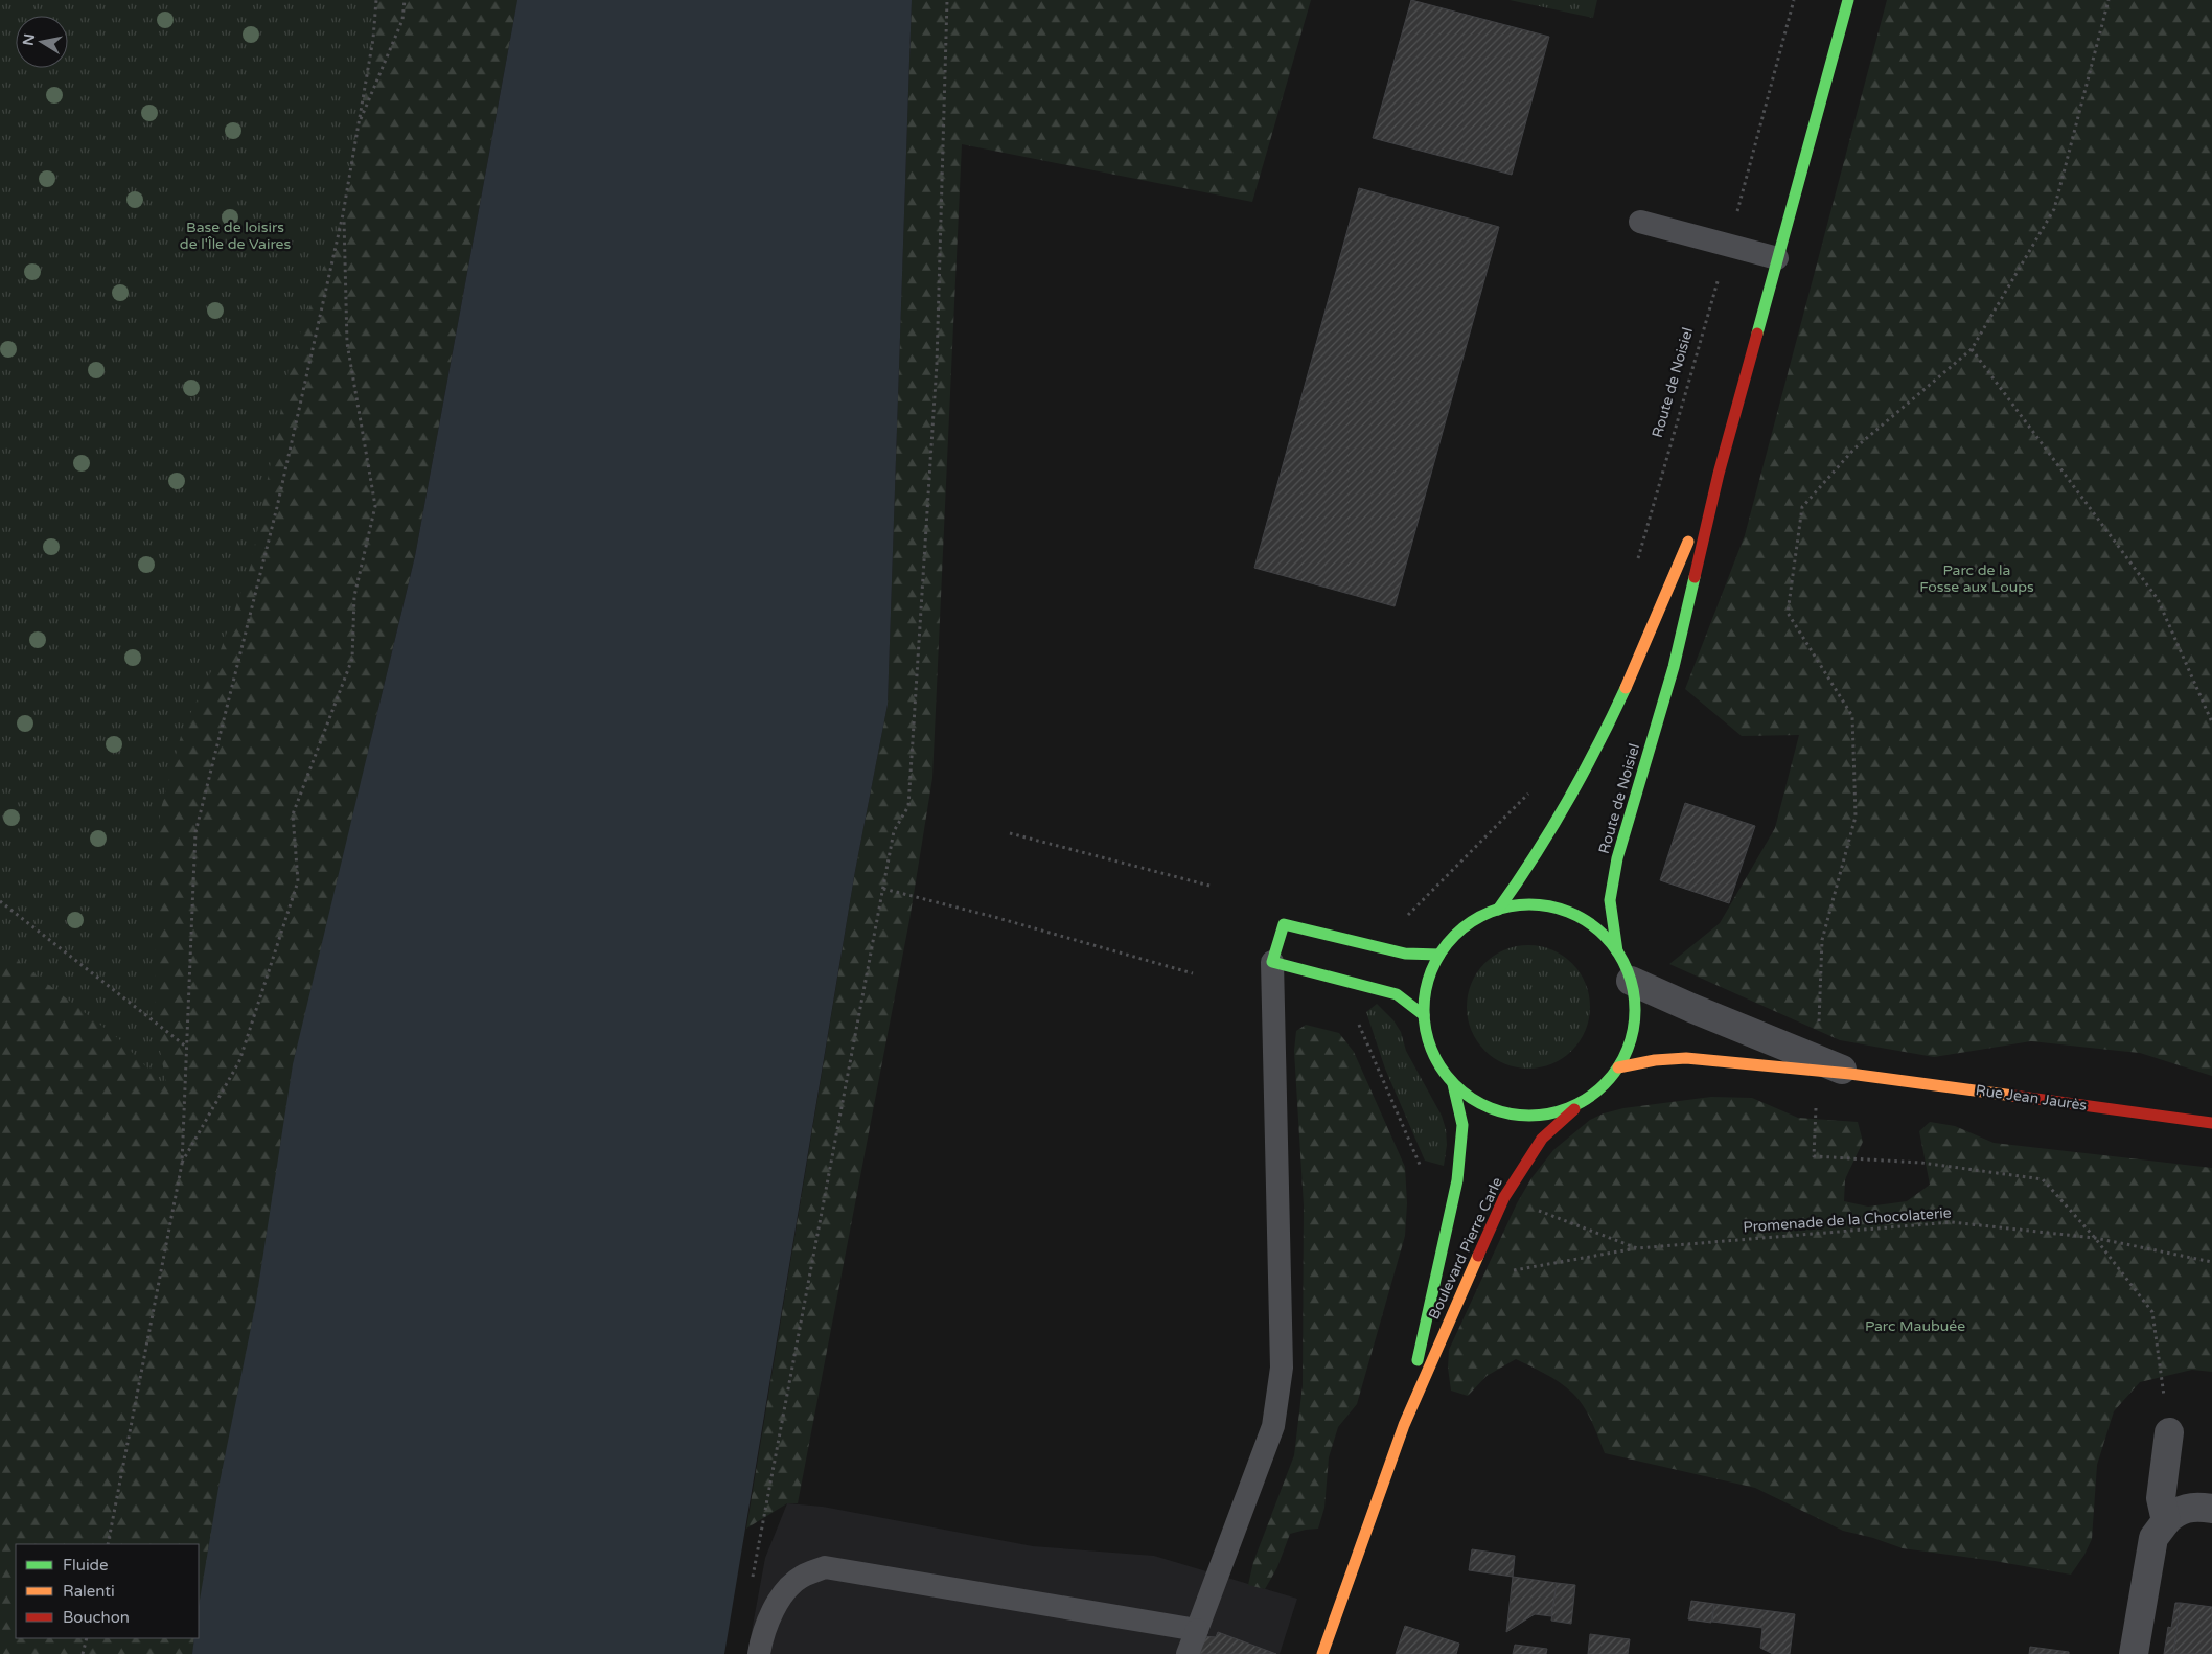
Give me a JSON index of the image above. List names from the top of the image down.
{
  "streets": {
    "main road": ["Route de Noisiel", "Rue Jean Jaurès", "Boulevard Pierre Carle"],
    "path": ["Promenade de la Chocolaterie"]
  },
  "crossings": [
    ["Promenade de la Chocolaterie", "Boulevard Pierre Carle"]
  ],
  "parks": ["Base de loisirs de l'Île de Vaires", "Parc de la Fosse aux Loups", "Parc Maubuée"],
  "legend": ["Fluide", "Ralenti", "Bouchon"],
  "north": "left"
}
